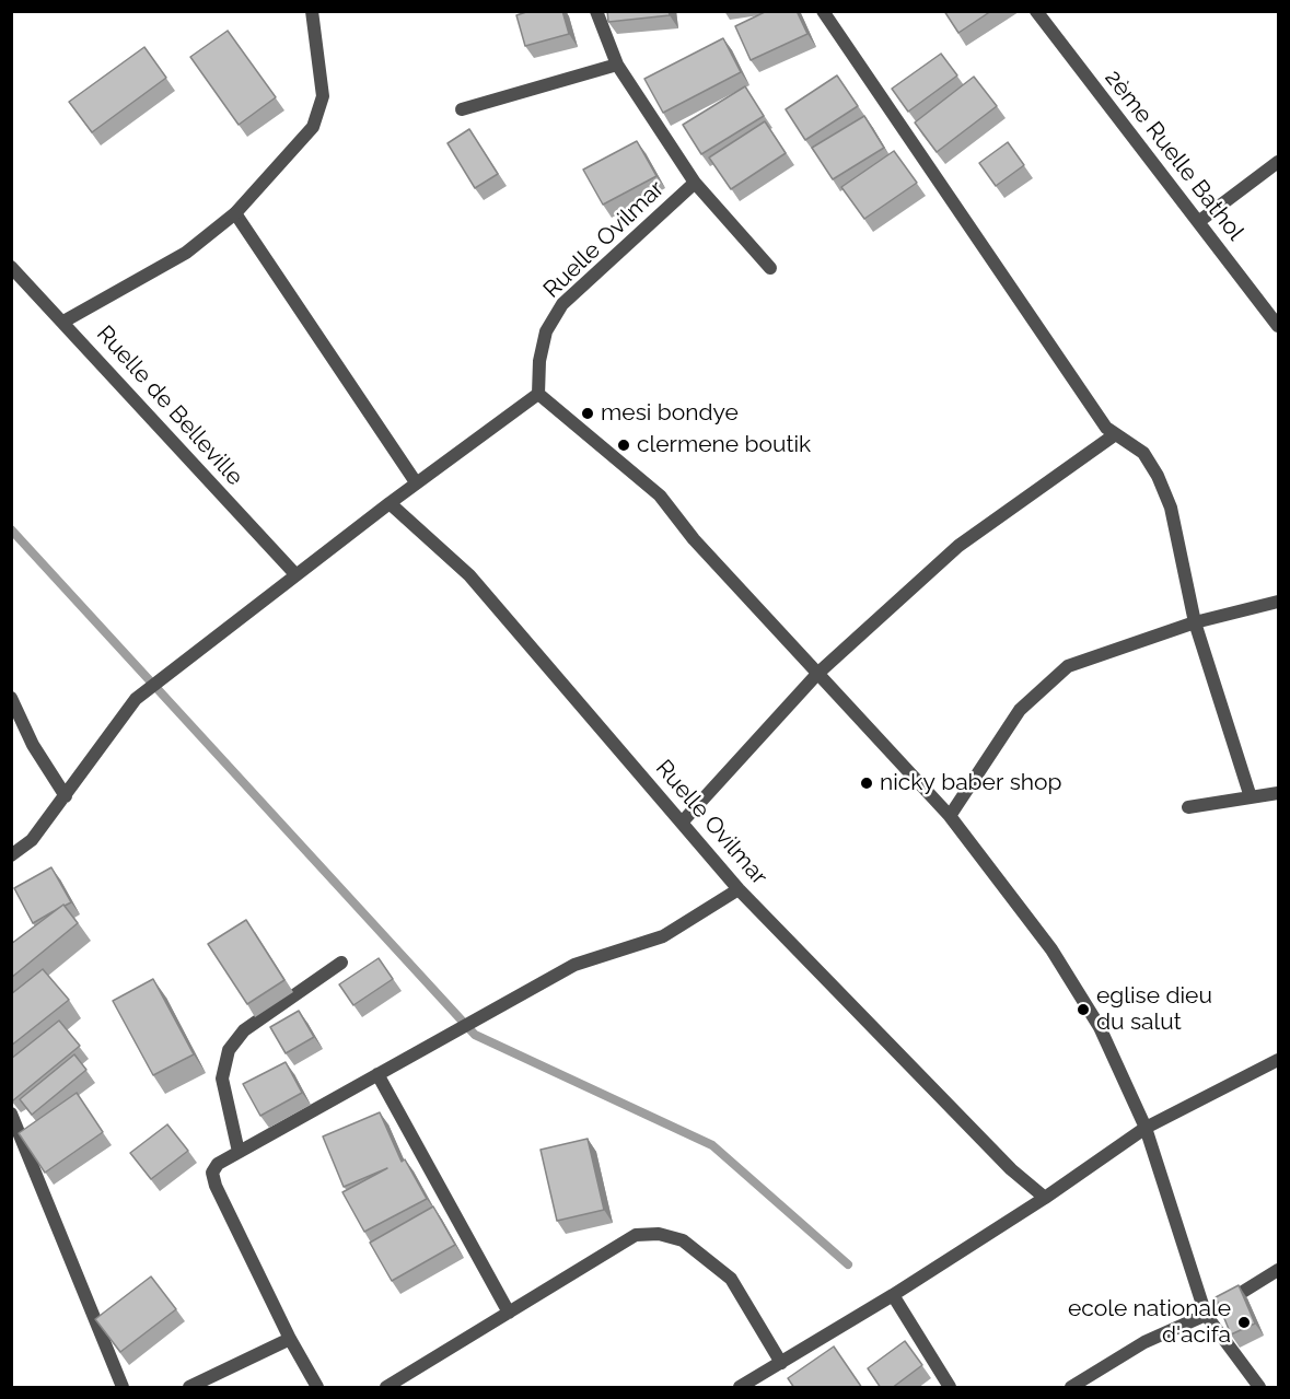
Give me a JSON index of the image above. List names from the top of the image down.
{
  "streets": {
    "street": ["2ème Ruelle Bathol", "Ruelle Ovilmar", "Ruelle de Belleville"]
  },
  "places": [
    "mesi bondye",
    "clermene boutik",
    "nicky baber shop",
    "eglise dieu du salut",
    "ecole nationale d'acifa"
  ]
}
